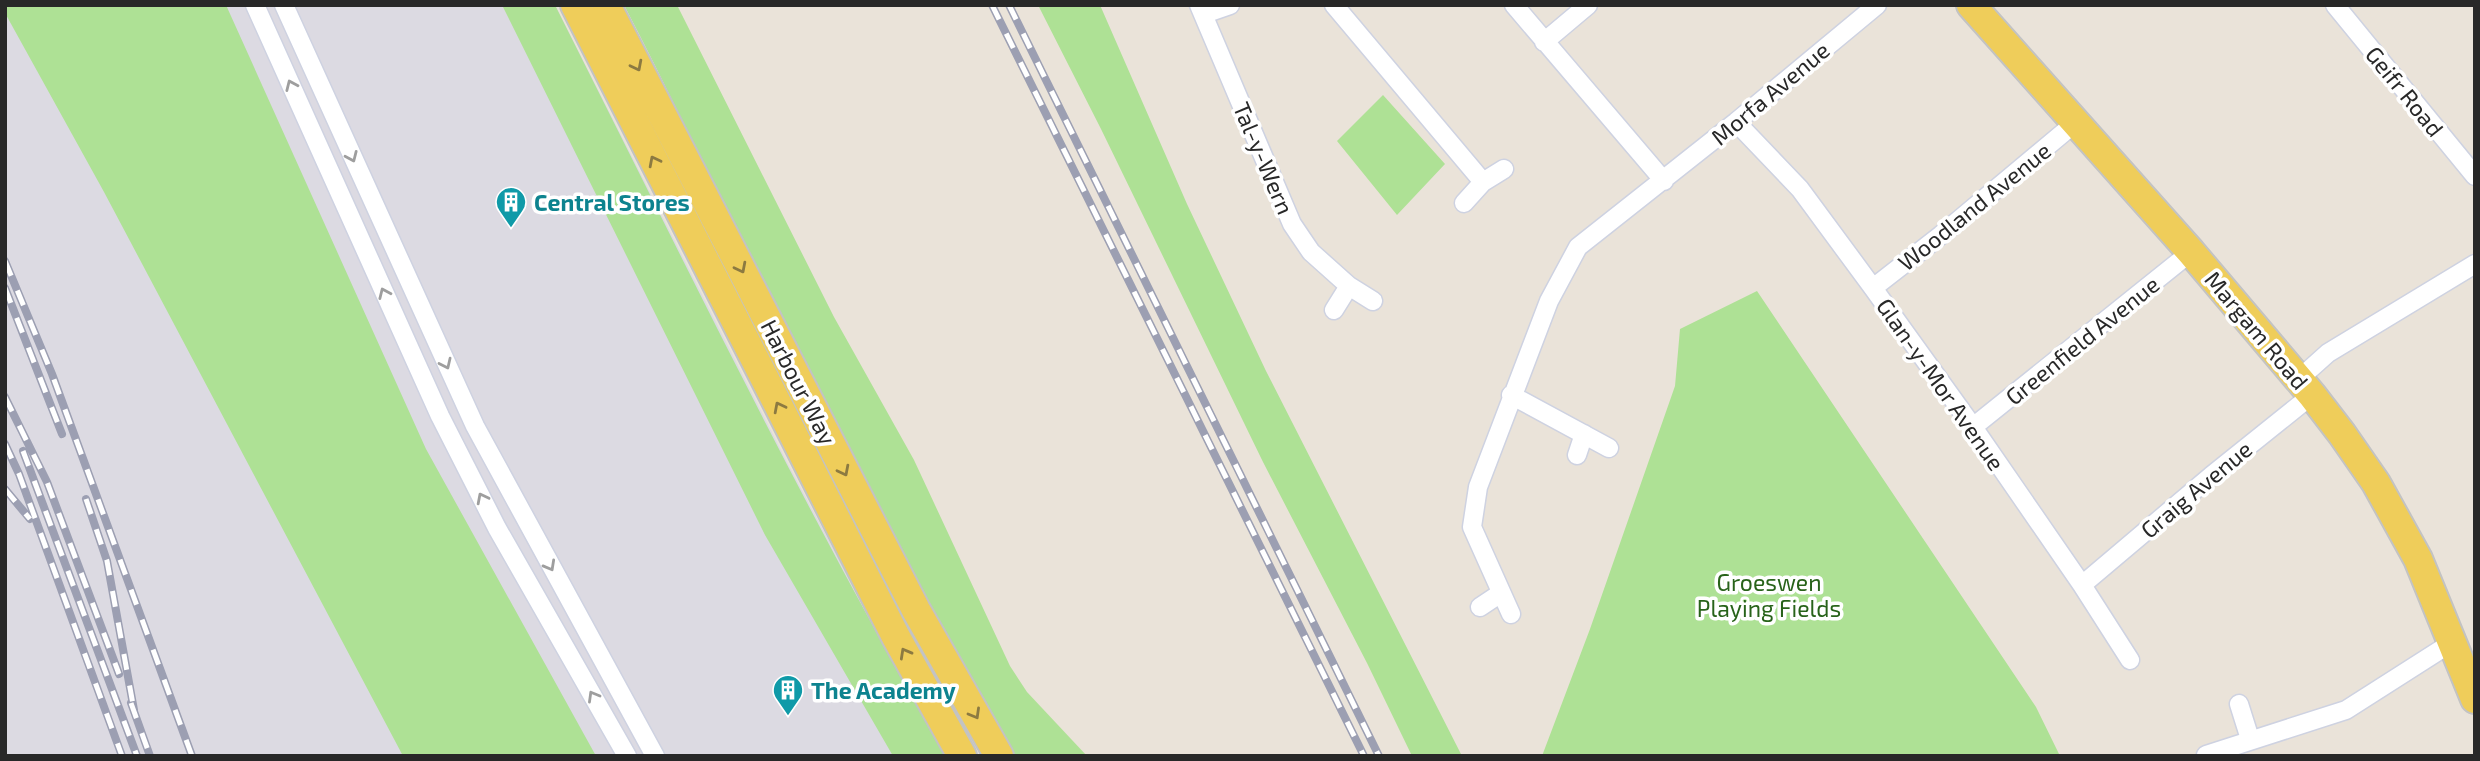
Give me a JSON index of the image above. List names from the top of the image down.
{
  "streets": {
    "main road": ["Margam Road", "Harbour Way"],
    "street": [
      "Geifr Road",
      "Morfa Avenue",
      "Tal-y-Wern",
      "Woodland Avenue",
      "Greenfield Avenue",
      "Glan-y-Mor Avenue",
      "Graig Avenue"
    ]
  },
  "crossings": [
    ["Morfa Avenue", "Glan-y-Mor Avenue"],
    ["Woodland Avenue", "Margam Road"],
    ["Woodland Avenue", "Glan-y-Mor Avenue"],
    ["Margam Road", "Greenfield Avenue"],
    ["Margam Road", "Graig Avenue"],
    ["Greenfield Avenue", "Glan-y-Mor Avenue"],
    ["Glan-y-Mor Avenue", "Graig Avenue"]
  ],
  "parks": ["Groeswen Playing Fields"],
  "places": {
    "building": ["Central Stores", "The Academy"]
  }
}
